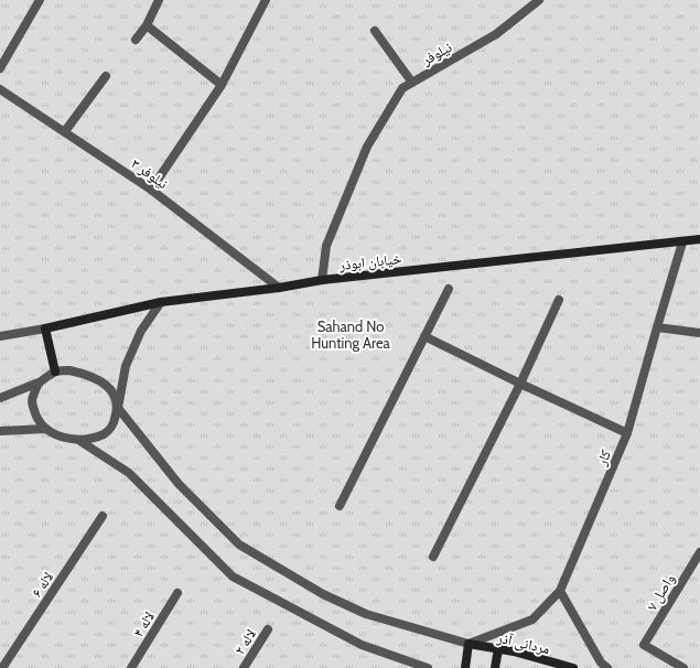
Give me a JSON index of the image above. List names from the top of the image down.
{
  "streets": {
    "main road": ["خیابان ابوذر", "مردانی آذر"],
    "street": [
      "نیلوفر",
      "نیلوفر ۳",
      "کار",
      "لاله ۶",
      "واصل ۷",
      "لاله ۴",
      "لاله ۲"
    ]
  },
  "crossings": [
    ["نیلوفر", "خیابان ابوذر"],
    ["نیلوفر ۳", "خیابان ابوذر"],
    ["خیابان ابوذر", "کار"]
  ],
  "parks": ["Sahand No Hunting Area"]
}
